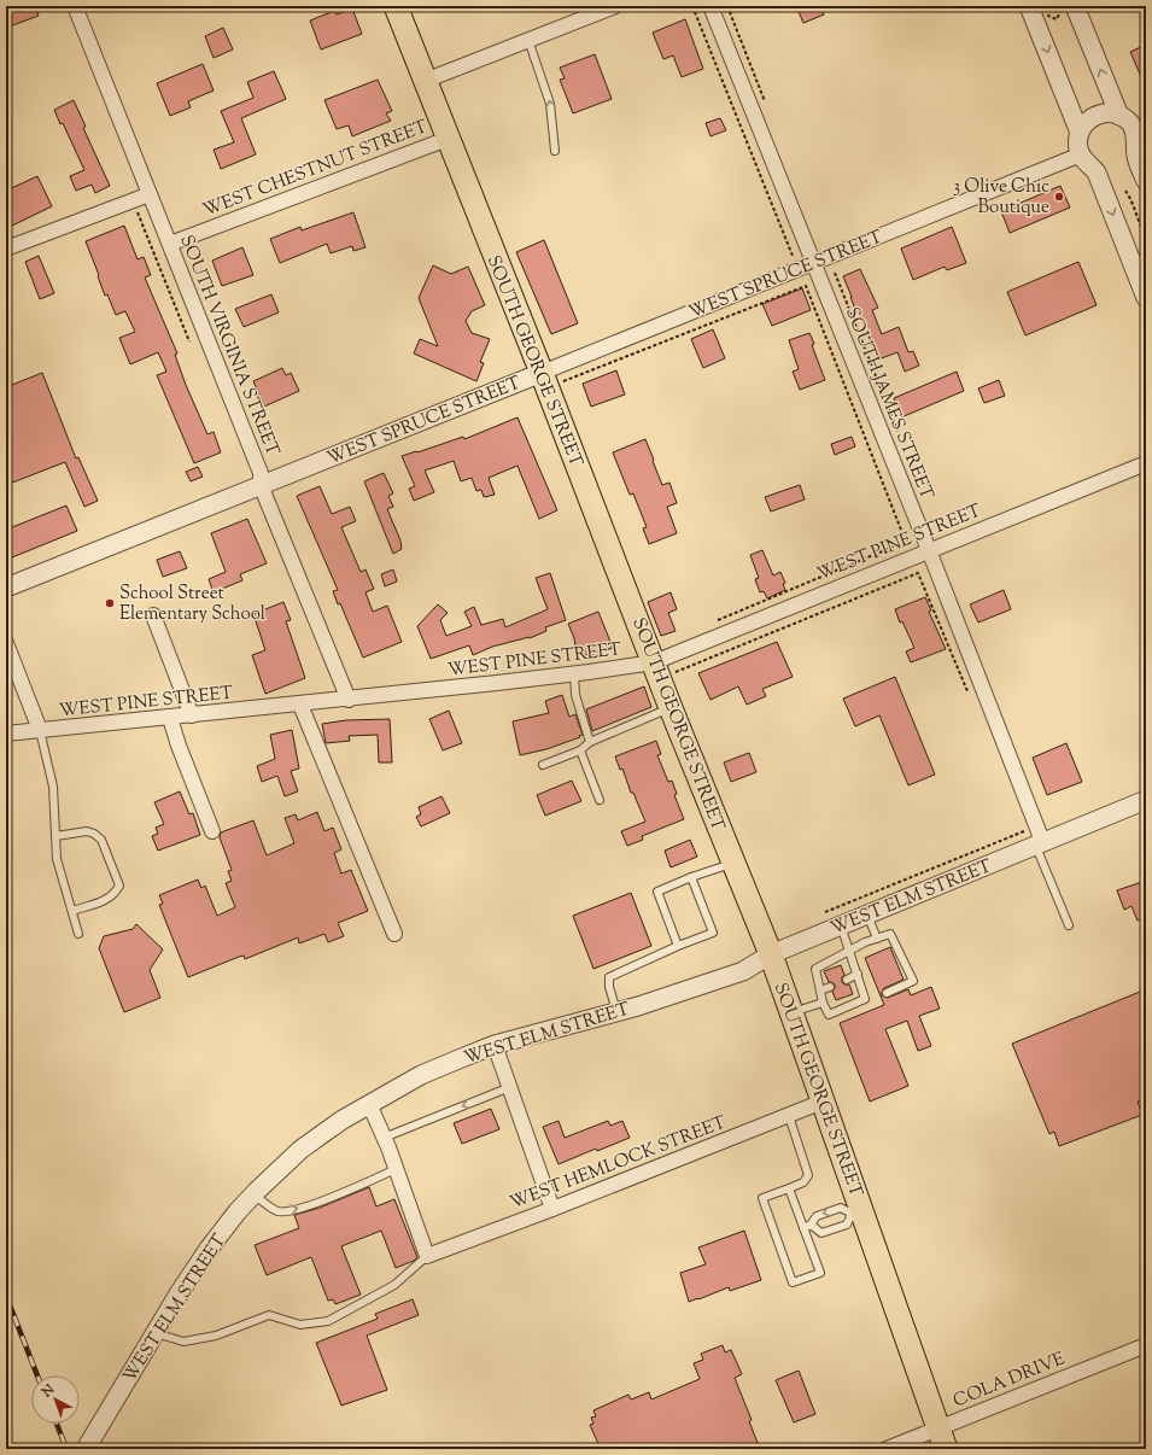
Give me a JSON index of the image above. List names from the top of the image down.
{
  "streets": {
    "main road": ["SOUTH GEORGE STREET"],
    "street": [
      "WEST CHESTNUT STREET",
      "WEST SPRUCE STREET",
      "SOUTH VIRGINIA STREET",
      "SOUTH JAMES STREET",
      "WEST PINE STREET",
      "WEST ELM STREET",
      "WEST HEMLOCK STREET",
      "COLA DRIVE"
    ]
  },
  "crossings": [
    ["WEST CHESTNUT STREET", "SOUTH VIRGINIA STREET"],
    ["WEST CHESTNUT STREET", "SOUTH GEORGE STREET"],
    ["WEST SPRUCE STREET", "SOUTH VIRGINIA STREET"],
    ["WEST SPRUCE STREET", "SOUTH GEORGE STREET"],
    ["WEST SPRUCE STREET", "SOUTH JAMES STREET"],
    ["SOUTH VIRGINIA STREET", "WEST PINE STREET"],
    ["SOUTH GEORGE STREET", "WEST PINE STREET"],
    ["SOUTH GEORGE STREET", "WEST ELM STREET"],
    ["SOUTH GEORGE STREET", "WEST HEMLOCK STREET"],
    ["SOUTH GEORGE STREET", "COLA DRIVE"],
    ["SOUTH JAMES STREET", "WEST PINE STREET"],
    ["SOUTH JAMES STREET", "WEST ELM STREET"]
  ],
  "places": ["3 Olive Chic Boutique", "School Street Elementary School"],
  "north": "top left"
}
